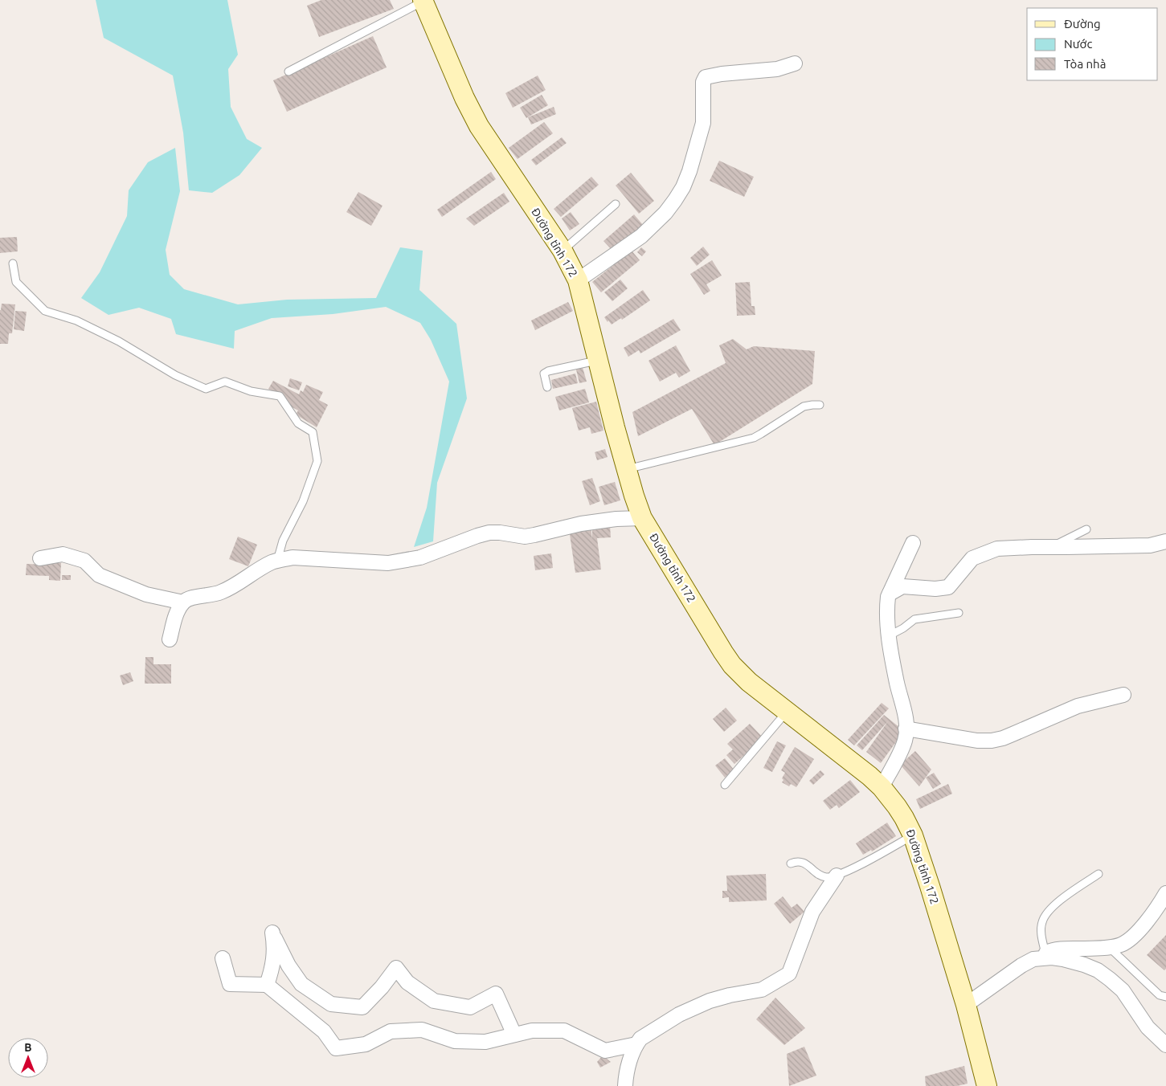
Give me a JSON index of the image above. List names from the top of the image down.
{
  "streets": {
    "main road": ["Đường tỉnh 172"]
  },
  "legend": ["Đường", "Nước", "Tòa nhà"],
  "north": "top"
}
